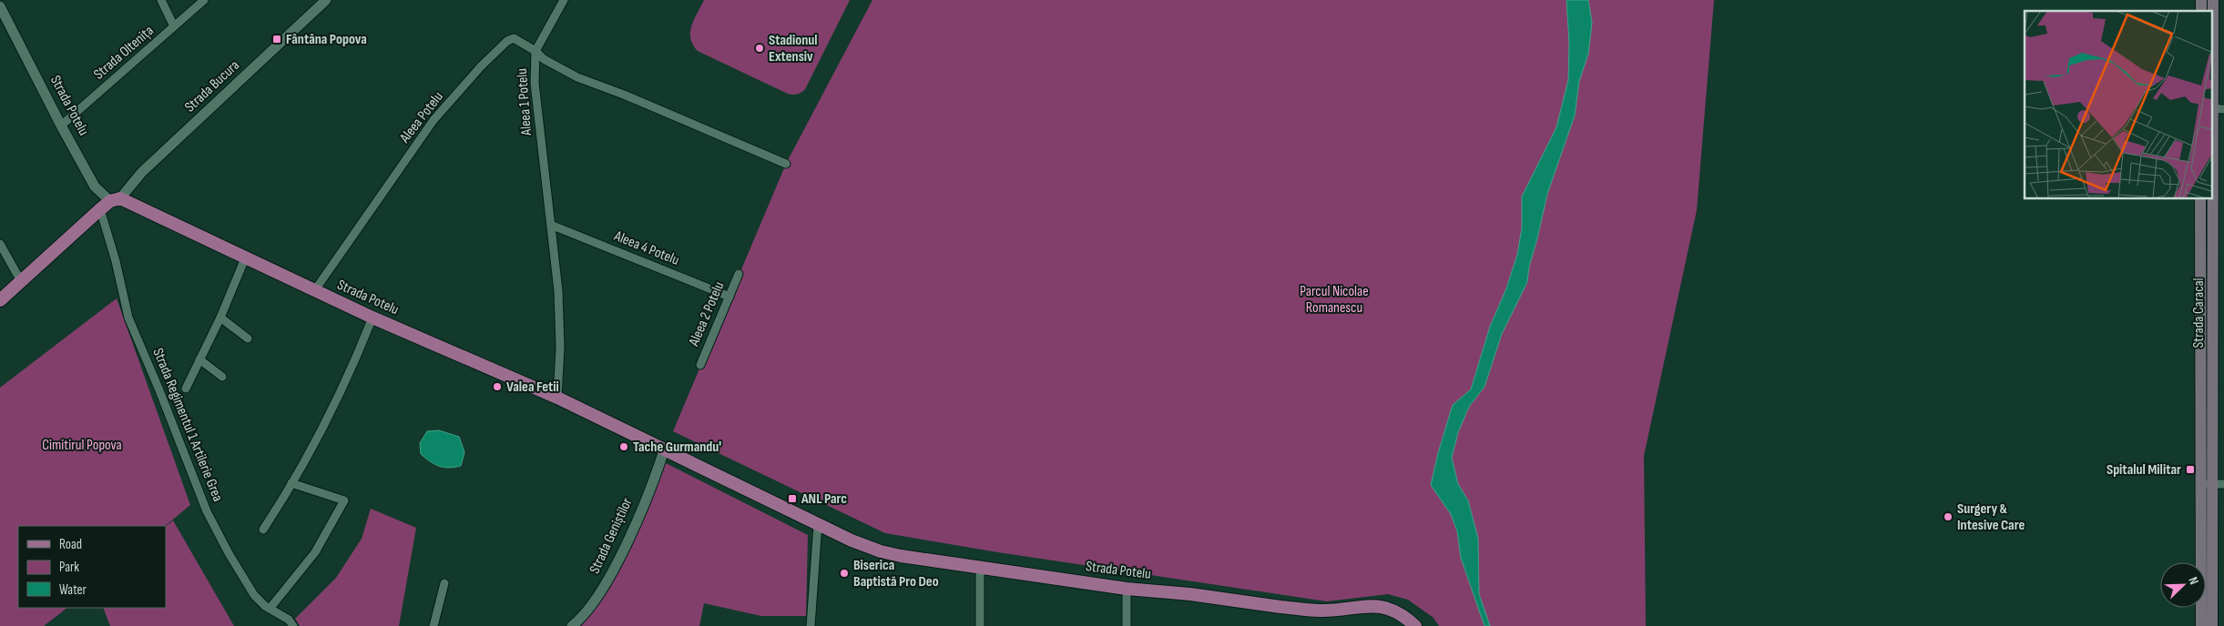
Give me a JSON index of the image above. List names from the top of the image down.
{
  "streets": {
    "main road": ["Strada Bucura", "Strada Potelu", "Strada Caracal"],
    "street": [
      "Strada Oltenița",
      "Aleea 1 Potelu",
      "Aleea Potelu",
      "Aleea 4 Potelu",
      "Aleea 2 Potelu",
      "Strada Regimentul 1 Artilerie Grea",
      "Strada Geniștilor"
    ]
  },
  "crossings": [
    ["Strada Oltenița", "Strada Potelu"],
    ["Strada Bucura", "Strada Potelu"],
    ["Strada Bucura", "Strada Regimentul 1 Artilerie Grea"],
    ["Aleea 1 Potelu", "Strada Potelu"],
    ["Aleea 1 Potelu", "Aleea Potelu"],
    ["Aleea 1 Potelu", "Aleea 4 Potelu"],
    ["Strada Potelu", "Aleea Potelu"],
    ["Strada Potelu", "Strada Geniștilor"],
    ["Aleea 4 Potelu", "Aleea 2 Potelu"]
  ],
  "parks": ["Parcul Nicolae Romanescu", "Cimitirul Popova"],
  "places": {
    "transit": ["Fântâna Popova", "Spitalul Militar", "ANL Parc"],
    "other": [
      "Stadionul Extensiv",
      "Valea Fetii",
      "Tache Gurmandu'",
      "Surgery & Intesive Care",
      "Biserica Baptistă Pro Deo"
    ]
  },
  "legend": ["Road", "Park", "Water"],
  "north": "top right"
}
